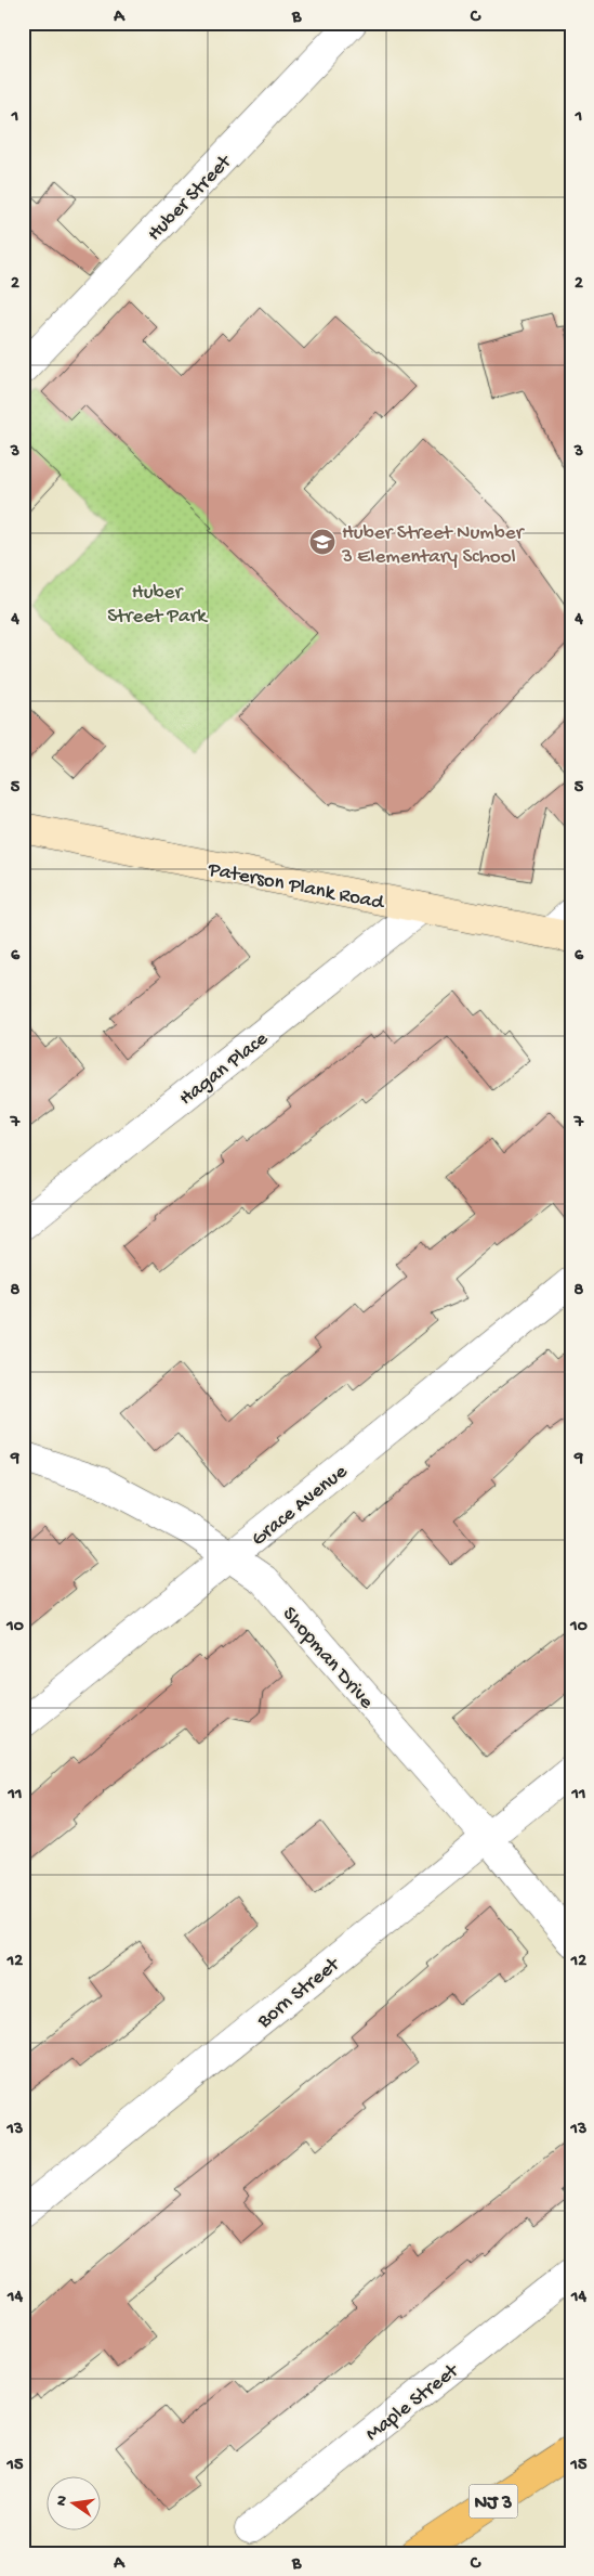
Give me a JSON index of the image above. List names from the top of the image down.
{
  "streets": {
    "highway": ["NJ 3"],
    "street": [
      "Huber Street",
      "Paterson Plank Road",
      "Hagan Place",
      "Grace Avenue",
      "Shopman Drive",
      "Born Street",
      "Maple Street"
    ]
  },
  "crossings": [
    ["Paterson Plank Road", "Hagan Place"],
    ["Grace Avenue", "Shopman Drive"],
    ["Shopman Drive", "Born Street"]
  ],
  "parks": ["Huber Street Park"],
  "places": {
    "school or university": ["Huber Street Number 3 Elementary School"]
  },
  "north": "left",
  "grid": {
    "columns": ["A", "B", "C"],
    "rows": [
      "1",
      "2",
      "3",
      "4",
      "5",
      "6",
      "7",
      "8",
      "9",
      "10",
      "11",
      "12",
      "13",
      "14",
      "15"
    ]
  }
}
